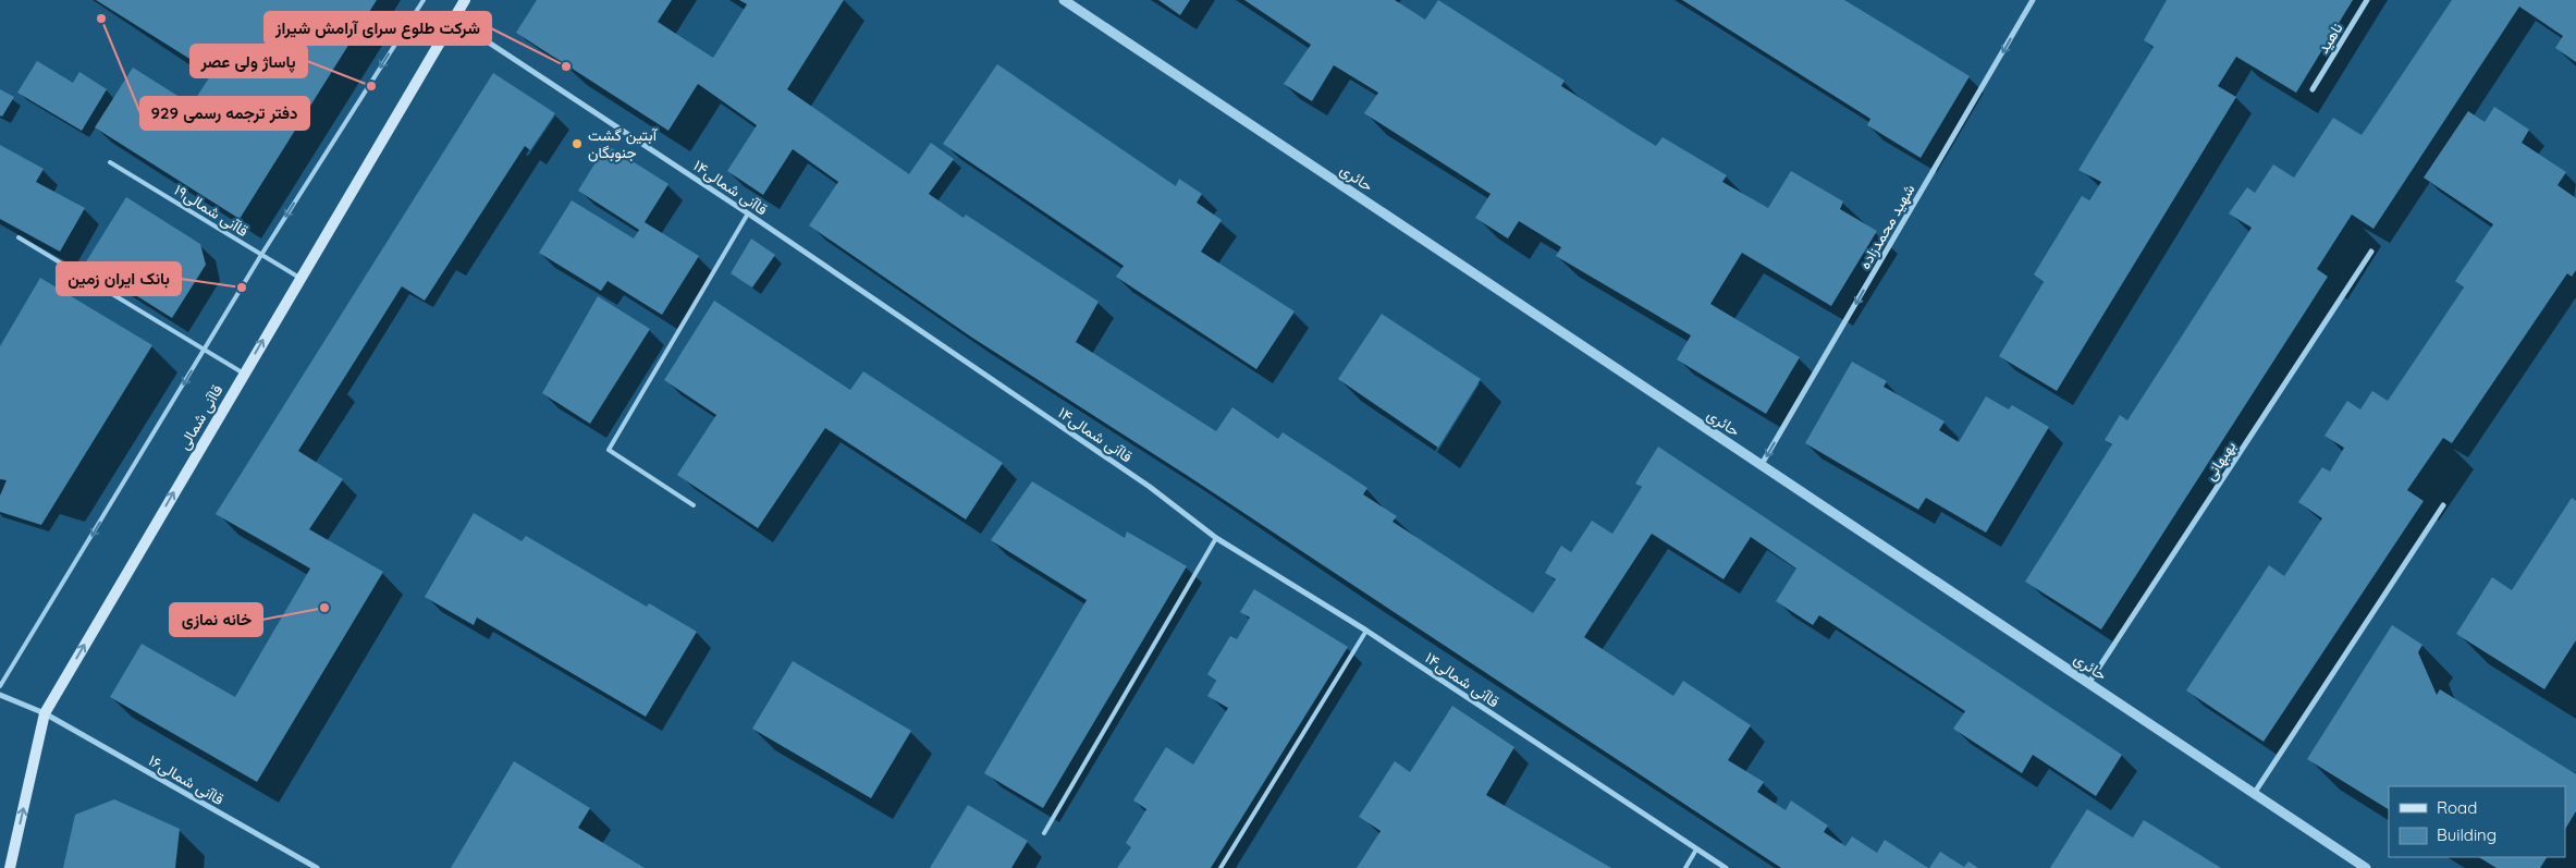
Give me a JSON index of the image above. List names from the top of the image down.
{
  "streets": {
    "main road": ["قاآنی شمالی"],
    "street": [
      "ناهید",
      "حائری",
      "قاآنی شمالی۱۴",
      "شهید محمدزاده",
      "بهبهانی",
      "قاآنی شمالی۱۶"
    ],
    "lane": ["قاآنی شمالی۱۹"]
  },
  "crossings": [
    ["حائری", "شهید محمدزاده"],
    ["حائری", "بهبهانی"],
    ["قاآنی شمالی۱۴", "قاآنی شمالی"],
    ["قاآنی شمالی۱۹", "قاآنی شمالی"],
    ["قاآنی شمالی", "قاآنی شمالی۱۶"]
  ],
  "one_way": ["شهید محمدزاده", "قاآنی شمالی"],
  "places": [
    "دفتر ترجمه رسمی 929",
    "شرکت طلوع سرای آرامش شیراز",
    "پاساژ ولی عصر",
    "آبتین گشت جنوبگان",
    "بانک ایران زمین",
    "خانه نمازی"
  ],
  "legend": ["Road", "Building"]
}
